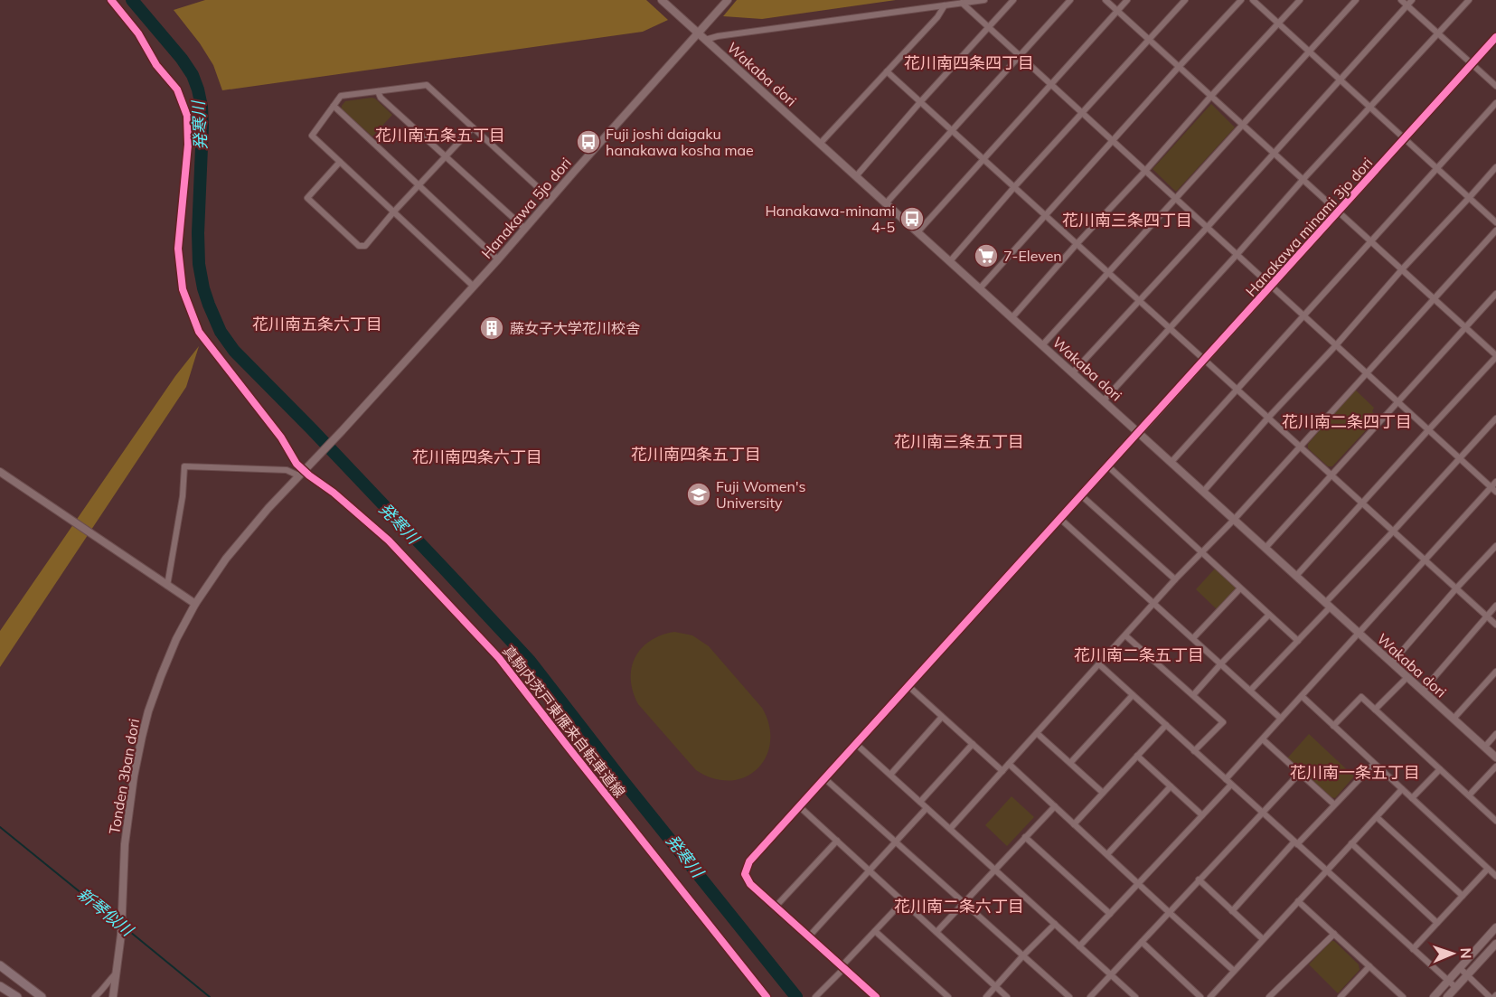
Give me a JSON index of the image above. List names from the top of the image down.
{
  "streets": {
    "street": [
      "Wakaba dori",
      "Hanakawa 5jo dori",
      "Hanakawa minami 3jo dori",
      "Tonden 3ban dori"
    ],
    "cycle path": ["真駒内茨戸東雁来自転車道線"]
  },
  "crossings": [
    ["Wakaba dori", "Hanakawa 5jo dori"],
    ["Wakaba dori", "Hanakawa minami 3jo dori"],
    ["Hanakawa 5jo dori", "Tonden 3ban dori"]
  ],
  "districts": [
    "花川南四条四丁目",
    "花川南五条五丁目",
    "花川南三条四丁目",
    "花川南五条六丁目",
    "花川南二条四丁目",
    "花川南三条五丁目",
    "花川南四条五丁目",
    "花川南四条六丁目",
    "花川南二条五丁目",
    "花川南一条五丁目",
    "花川南二条六丁目"
  ],
  "water": ["発寒川", "新琴似川"],
  "places": {
    "bus stop": ["Fuji joshi daigaku hanakawa kosha mae", "Hanakawa-minami 4-5"],
    "supermarket": ["7-Eleven"],
    "building": ["藤女子大学花川校舎"],
    "school or university": ["Fuji Women's University"]
  },
  "north": "right"
}
